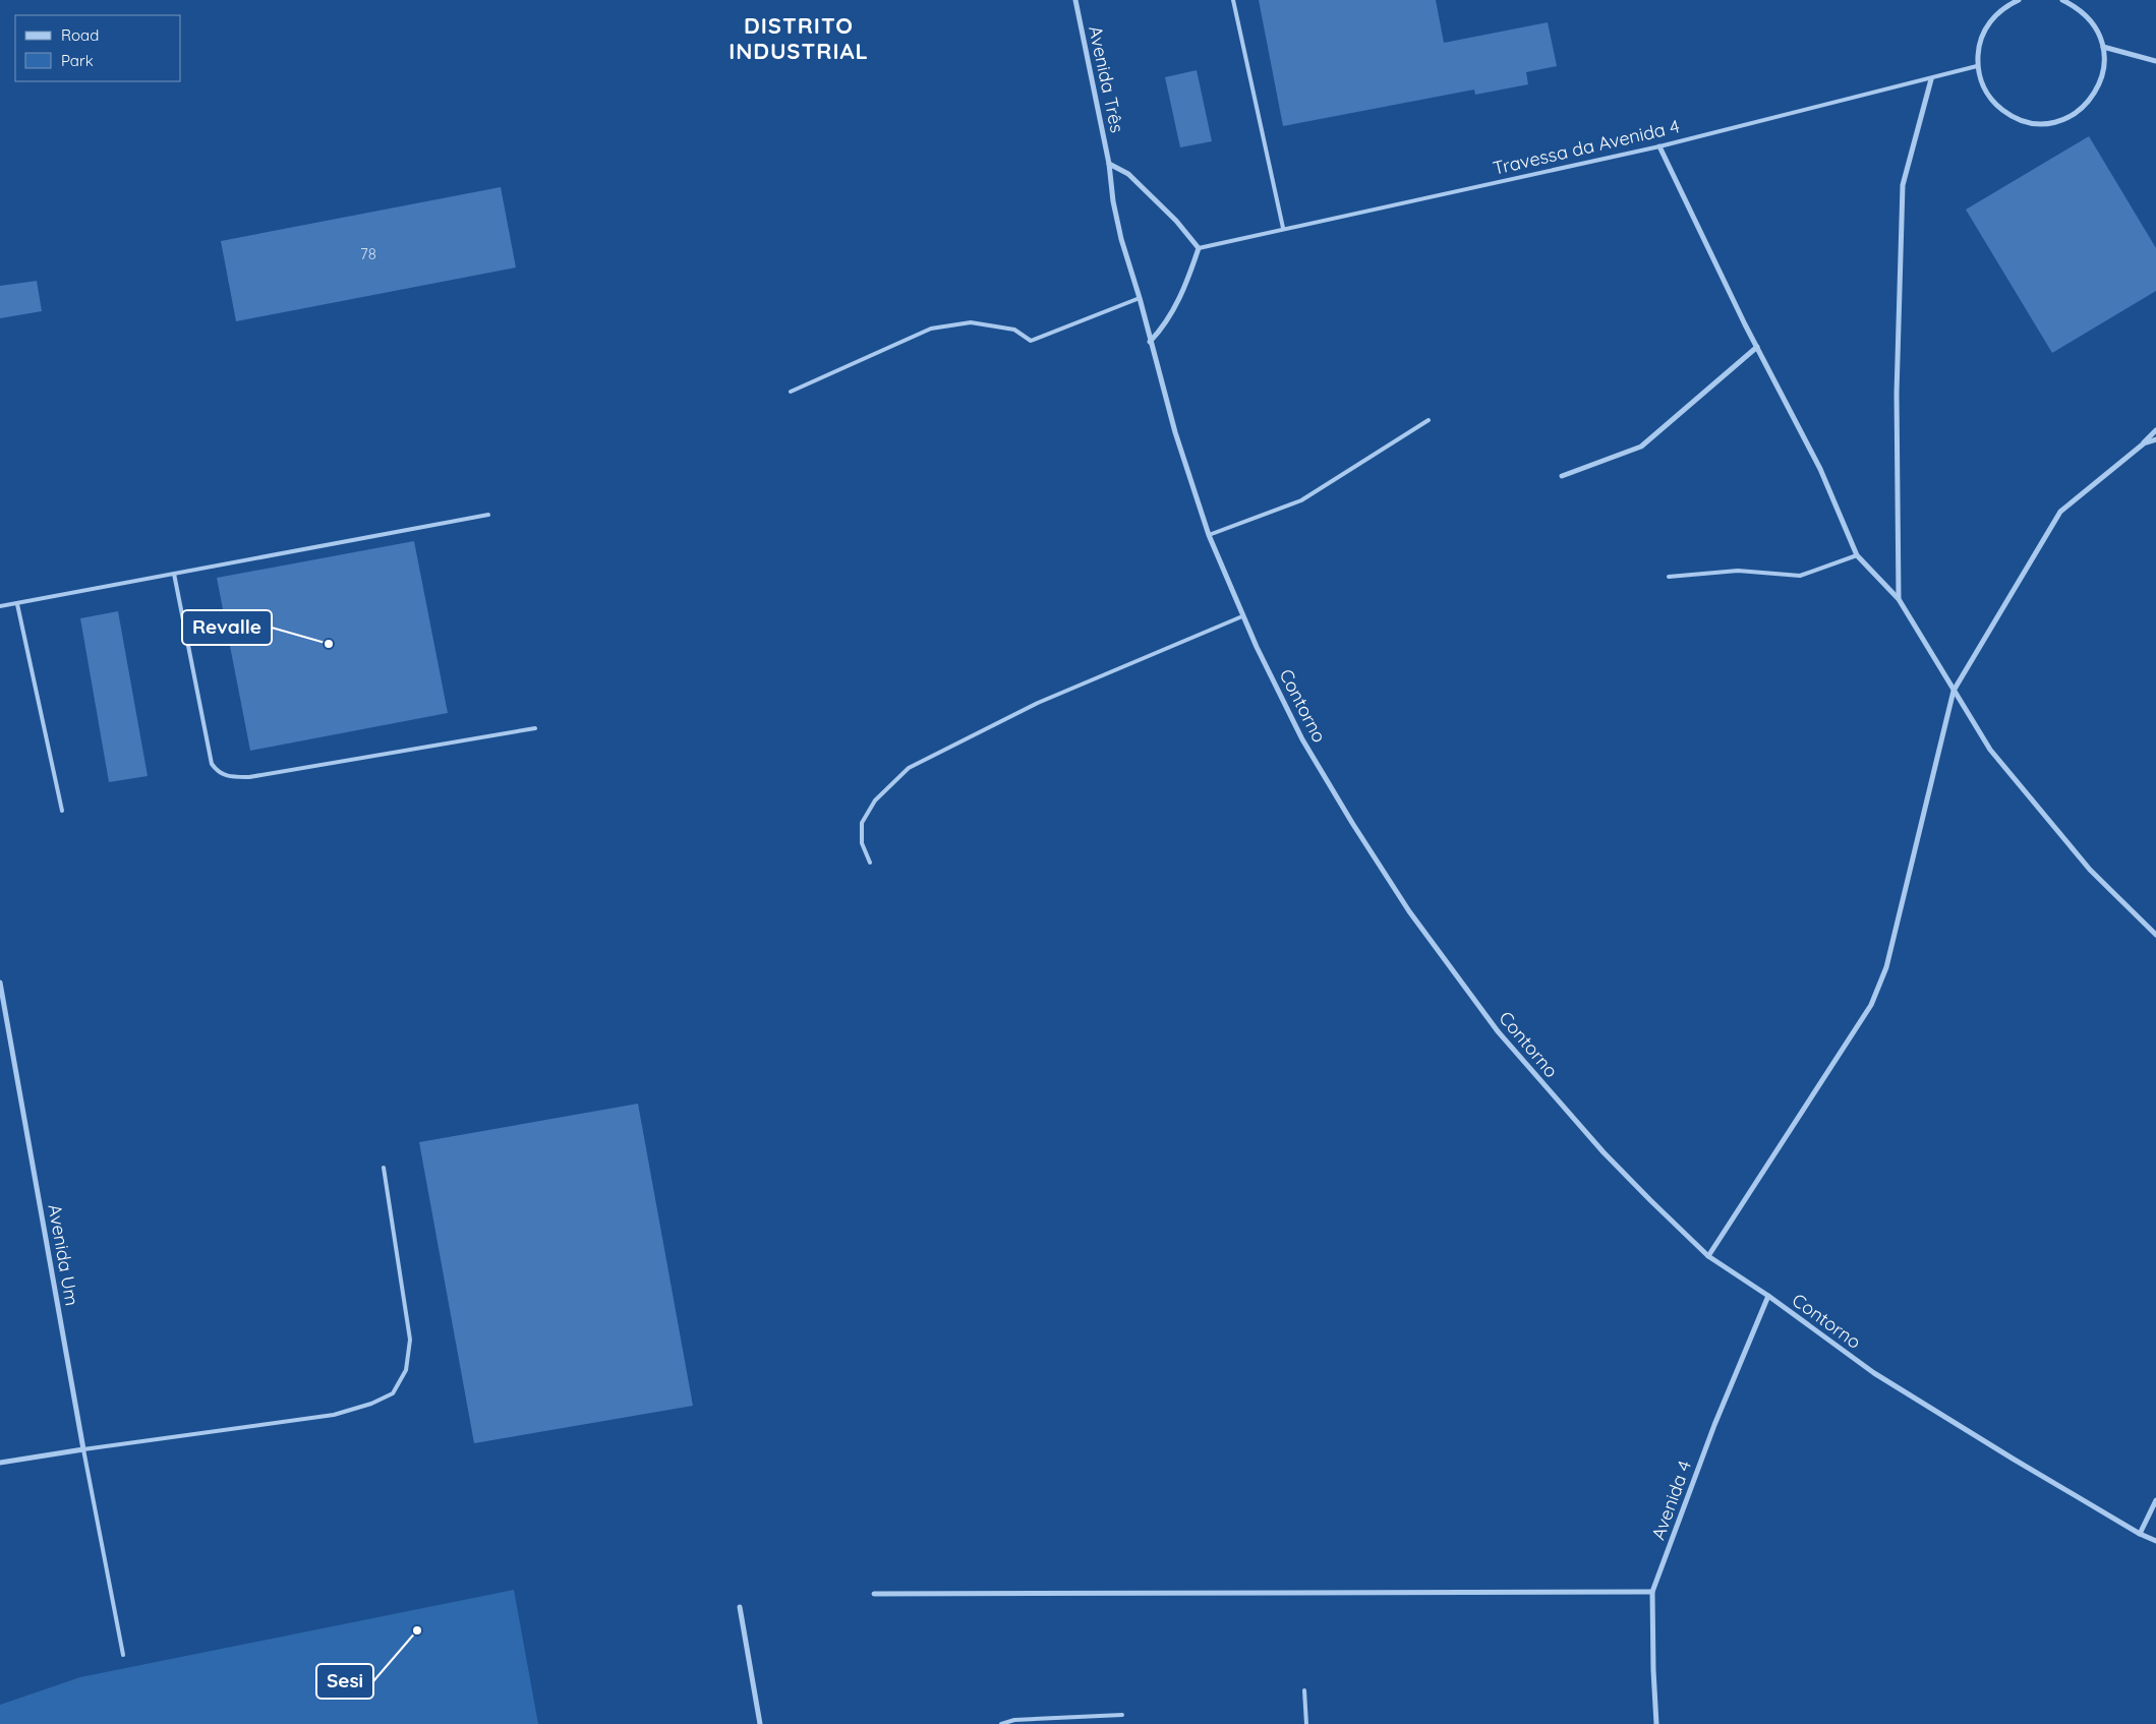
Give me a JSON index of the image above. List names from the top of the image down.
{
  "streets": {
    "street": [
      "Avenida Três",
      "Contorno",
      "Avenida Um",
      "Avenida 4"
    ],
    "lane": ["Travessa da Avenida 4"]
  },
  "crossings": [
    ["Avenida Três", "Contorno"],
    ["Contorno", "Avenida 4"]
  ],
  "districts": ["DISTRITO INDUSTRIAL"],
  "places": ["Revalle", "Sesi"],
  "house_numbers": ["78"],
  "legend": ["Road", "Park"]
}
